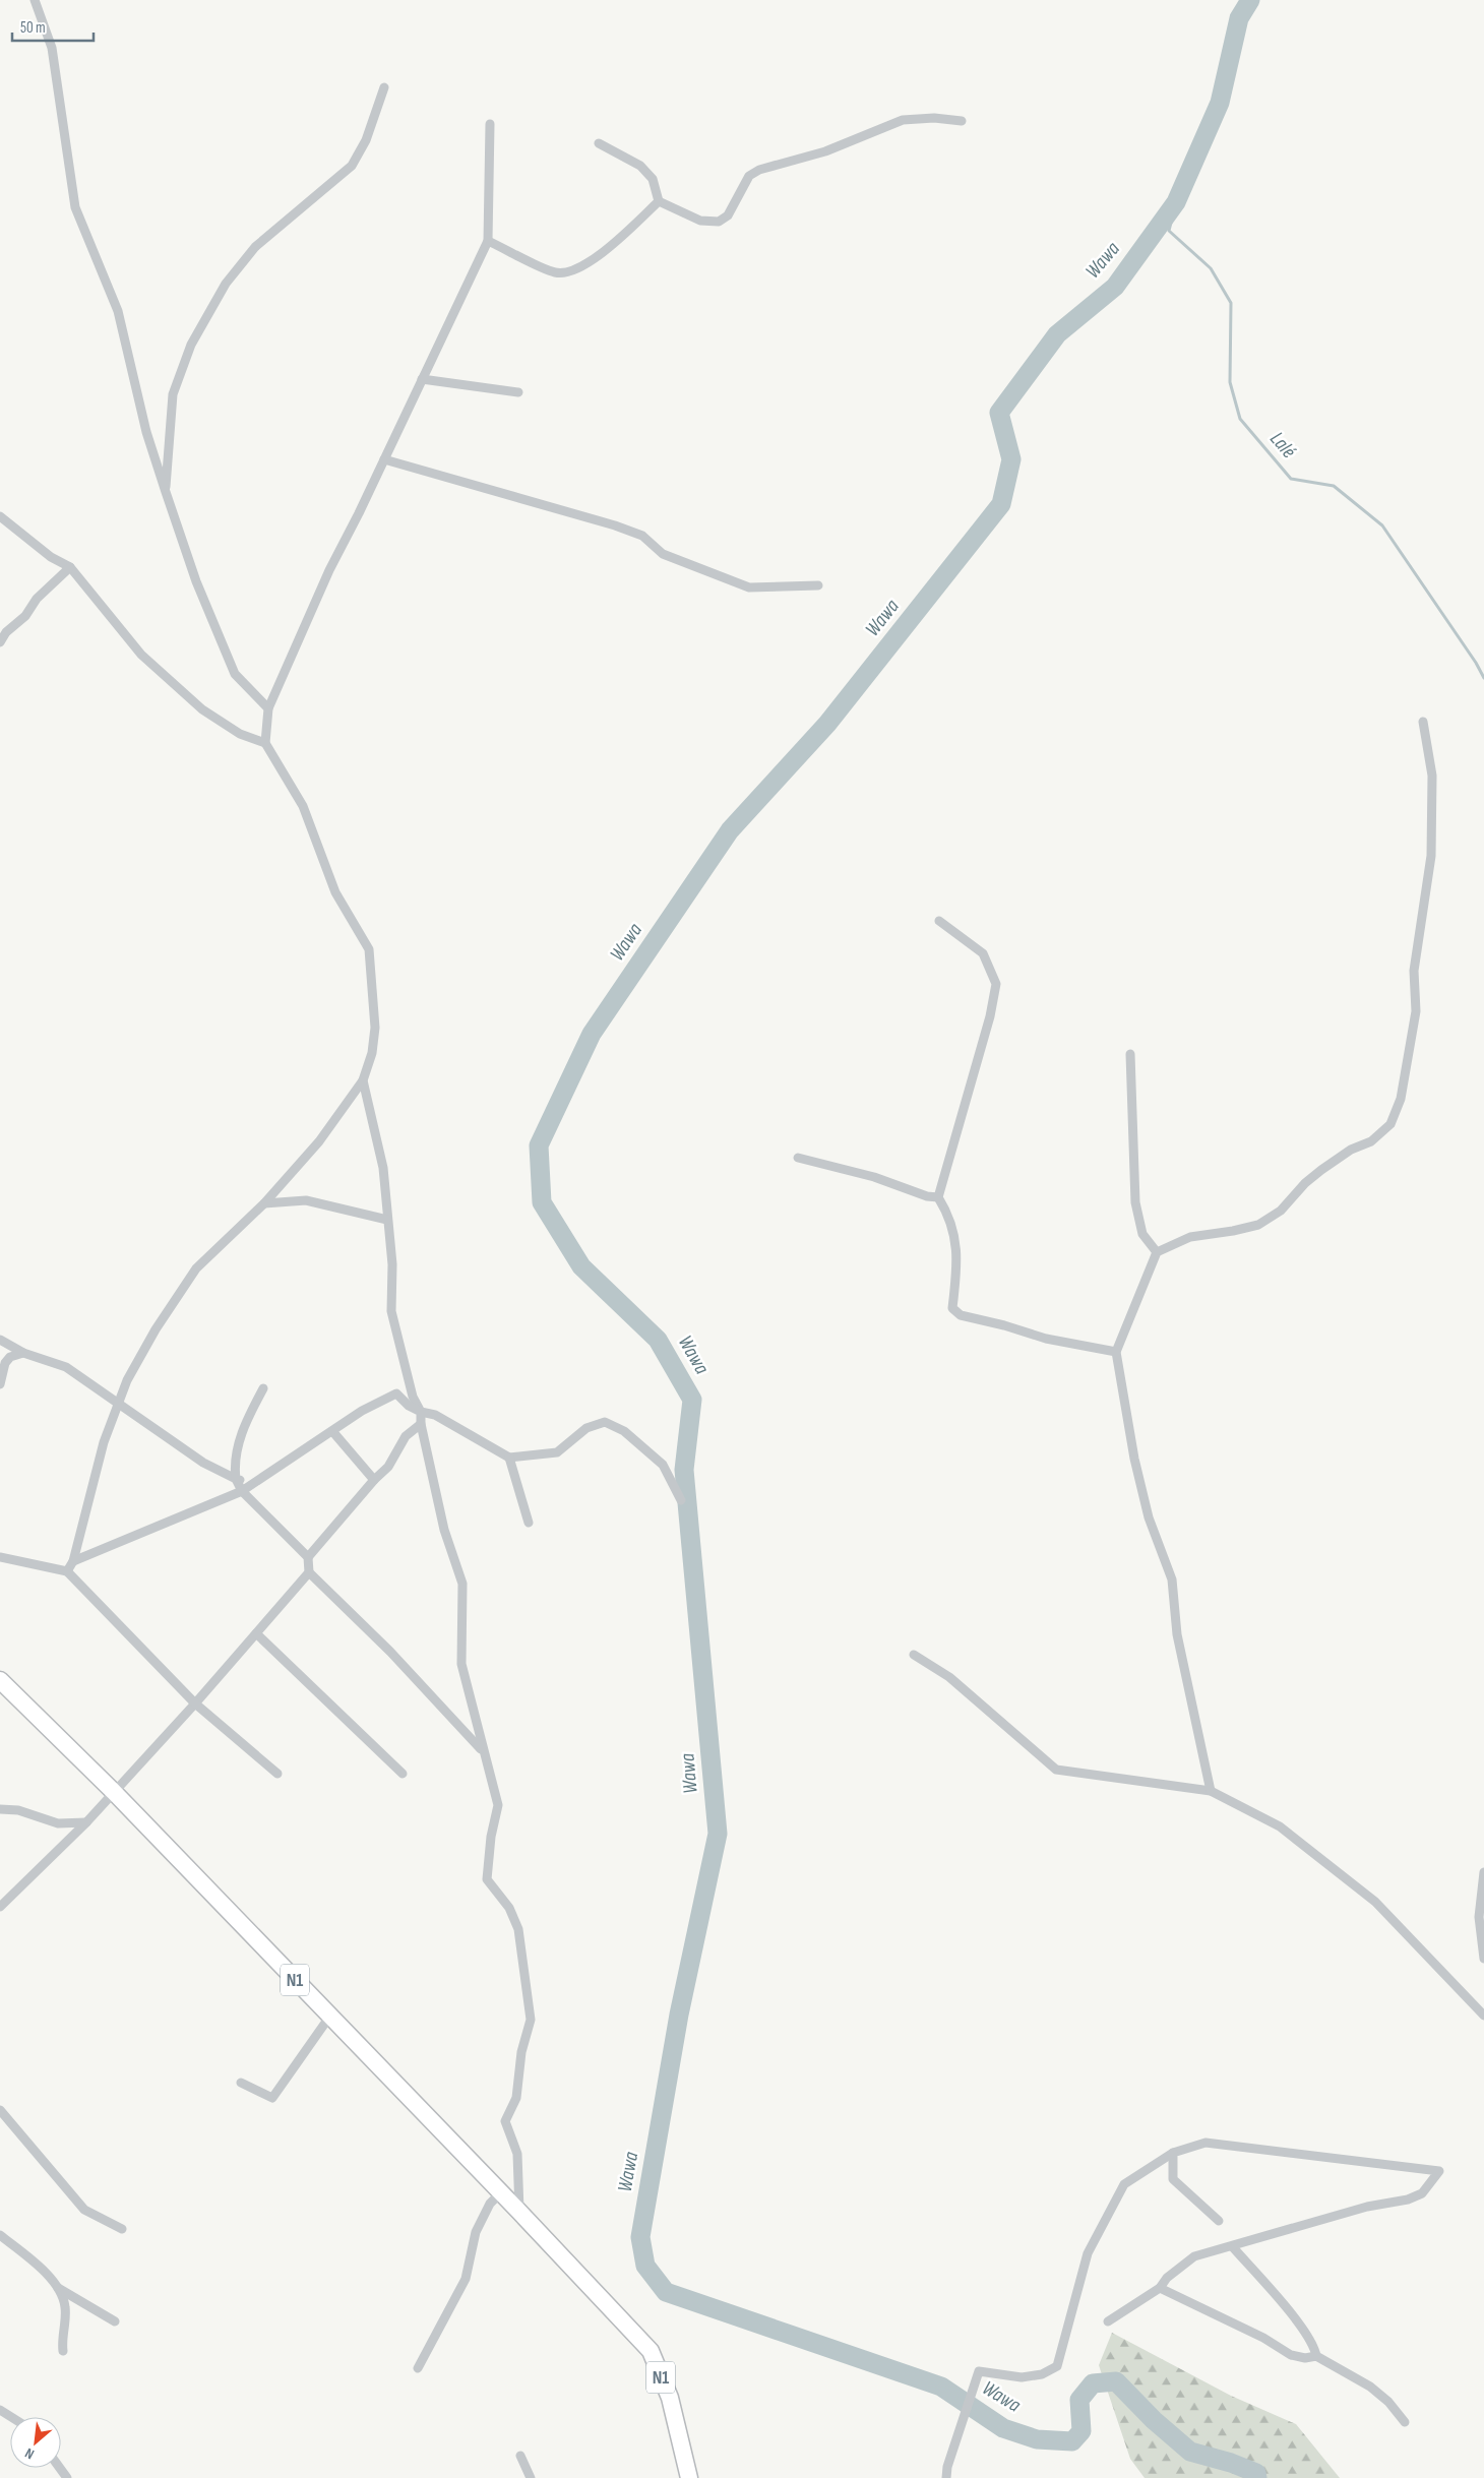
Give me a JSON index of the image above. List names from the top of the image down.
{
  "streets": {
    "highway": ["N1"]
  },
  "water": ["Wawa", "Lalé"],
  "scale_bar": "50 m",
  "north": "bottom left"
}
